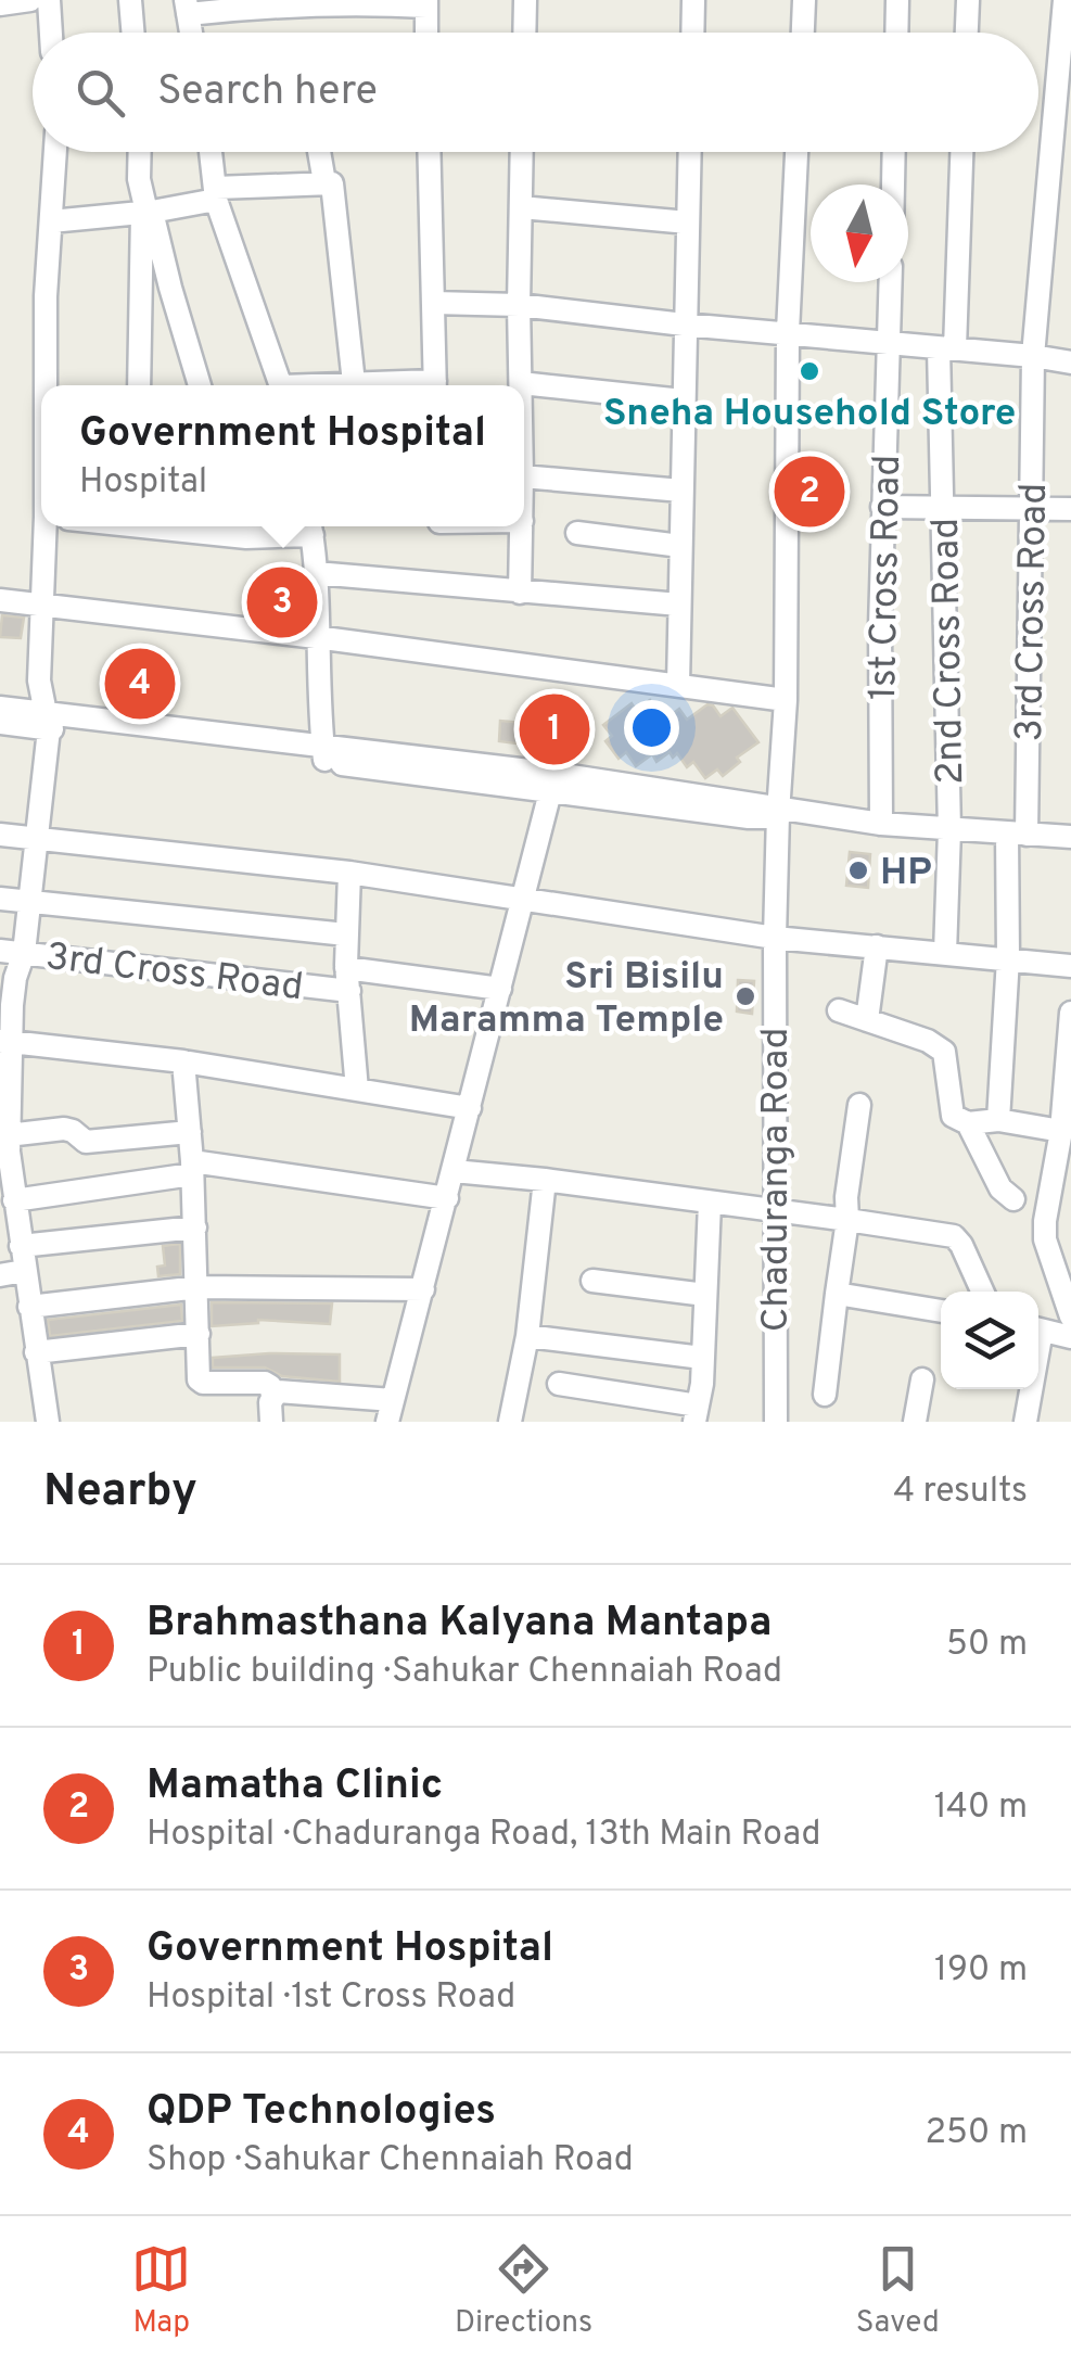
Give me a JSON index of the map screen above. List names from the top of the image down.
{
  "streets": {
    "street": [
      "1st Cross Road",
      "3rd Cross Road",
      "2nd Cross Road",
      "Chaduranga Road"
    ]
  },
  "places": ["Sneha Household Store", "HP", "Sri Bisilu Maramma Temple"],
  "north": "bottom",
  "page": {
    "search": "Search here",
    "popup": ["Government Hospital", "Hospital"],
    "pins": [
      "2",
      "3",
      "4",
      "1"
    ],
    "heading": ["Nearby", "4 results"],
    "list": [
      {
        "mark": "1",
        "name": "Brahmasthana Kalyana Mantapa",
        "note": "Public building · Sahukar Chennaiah Road",
        "value": "50 m"
      },
      {
        "mark": "2",
        "name": "Mamatha Clinic",
        "note": "Hospital · Chaduranga Road, 13th Main Road",
        "value": "140 m"
      },
      {
        "mark": "3",
        "name": "Government Hospital",
        "note": "Hospital · 1st Cross Road",
        "value": "190 m"
      },
      {
        "mark": "4",
        "name": "QDP Technologies",
        "note": "Shop · Sahukar Chennaiah Road",
        "value": "250 m"
      }
    ],
    "nav": ["Map", "Directions", "Saved"]
  }
}
